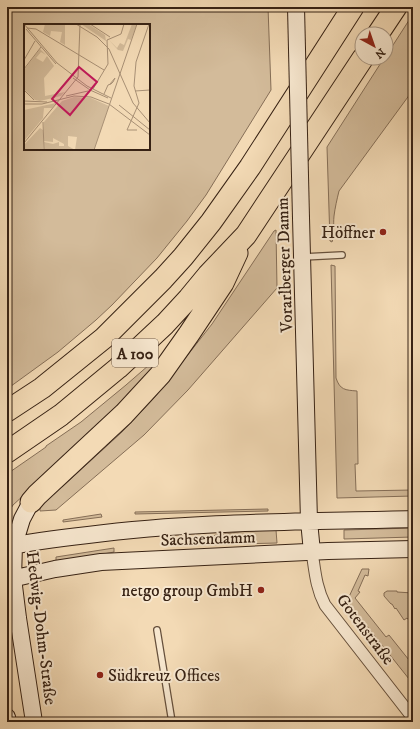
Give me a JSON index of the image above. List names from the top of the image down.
{
  "streets": {
    "highway": ["A 100"],
    "main road": ["Vorarlberger Damm", "Sachsendamm", "Hedwig-Dohm-Straße"],
    "street": ["Gotenstraße"]
  },
  "crossings": [
    ["Vorarlberger Damm", "Sachsendamm"],
    ["Vorarlberger Damm", "Gotenstraße"],
    ["Sachsendamm", "Hedwig-Dohm-Straße"],
    ["Sachsendamm", "Gotenstraße"]
  ],
  "places": ["Höffner", "netgo group GmbH", "Südkreuz Offices"],
  "north": "bottom right"
}
